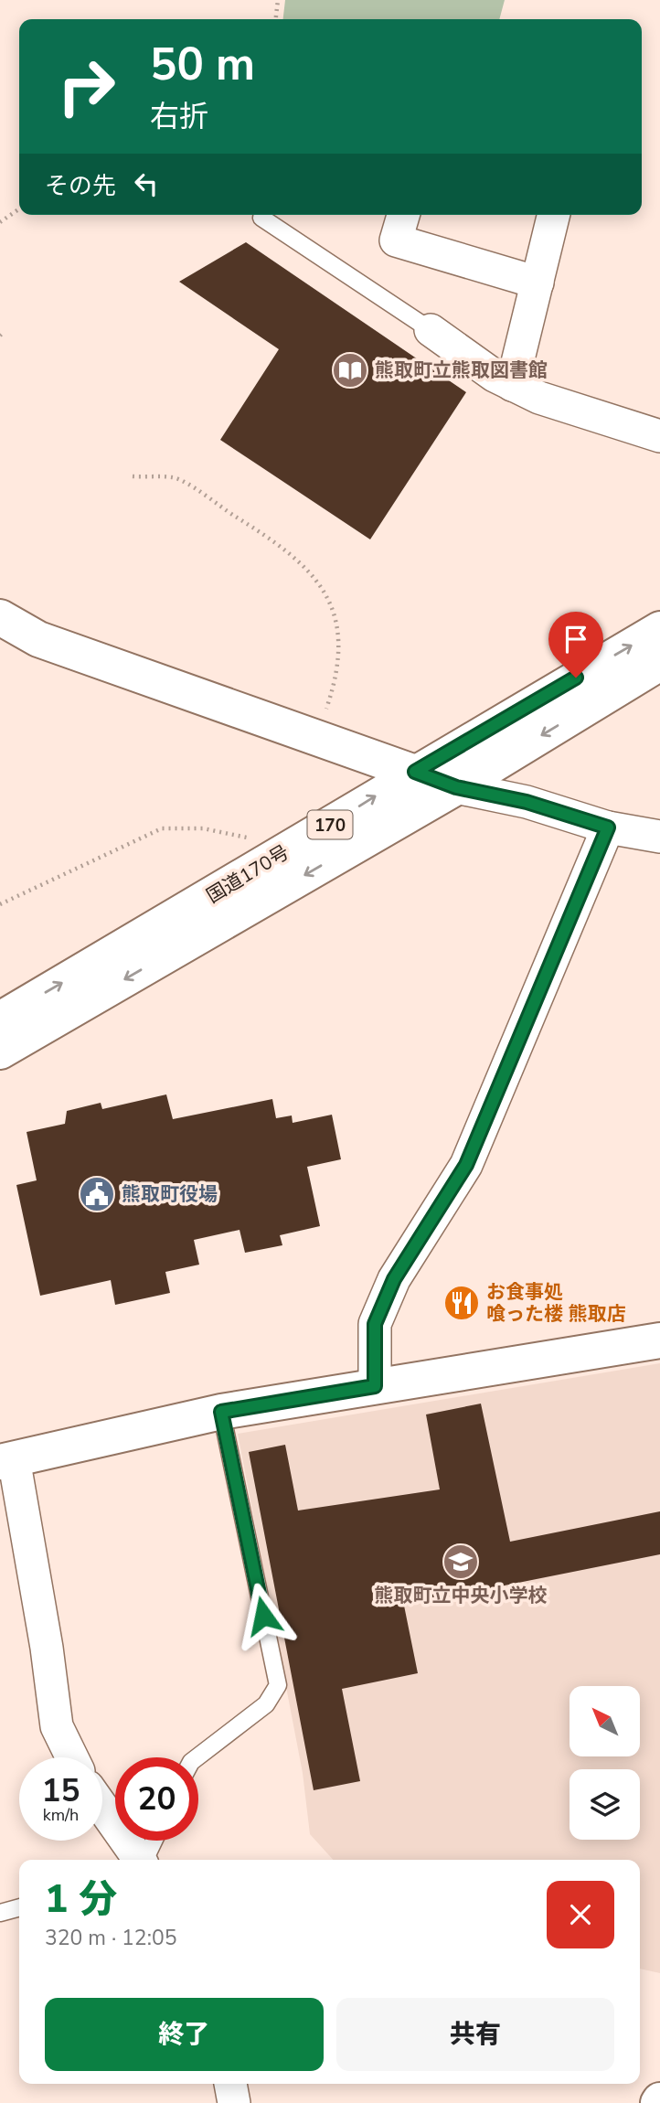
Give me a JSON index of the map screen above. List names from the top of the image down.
{
  "streets": {
    "main road": ["170", "国道170号"]
  },
  "places": {
    "library": ["熊取町立熊取図書館"],
    "public building": ["熊取町役場"],
    "restaurant": ["お食事処 喰った楼 熊取店"],
    "school or university": ["熊取町立中央小学校"]
  },
  "north": "top left",
  "page": {
    "turn": ["50 m", "右折"],
    "then": "その先",
    "speed": "15 km/h",
    "limit": "20",
    "heading": ["1 分", "320 m · 12:05"],
    "buttons": ["終了", "共有"]
  }
}
